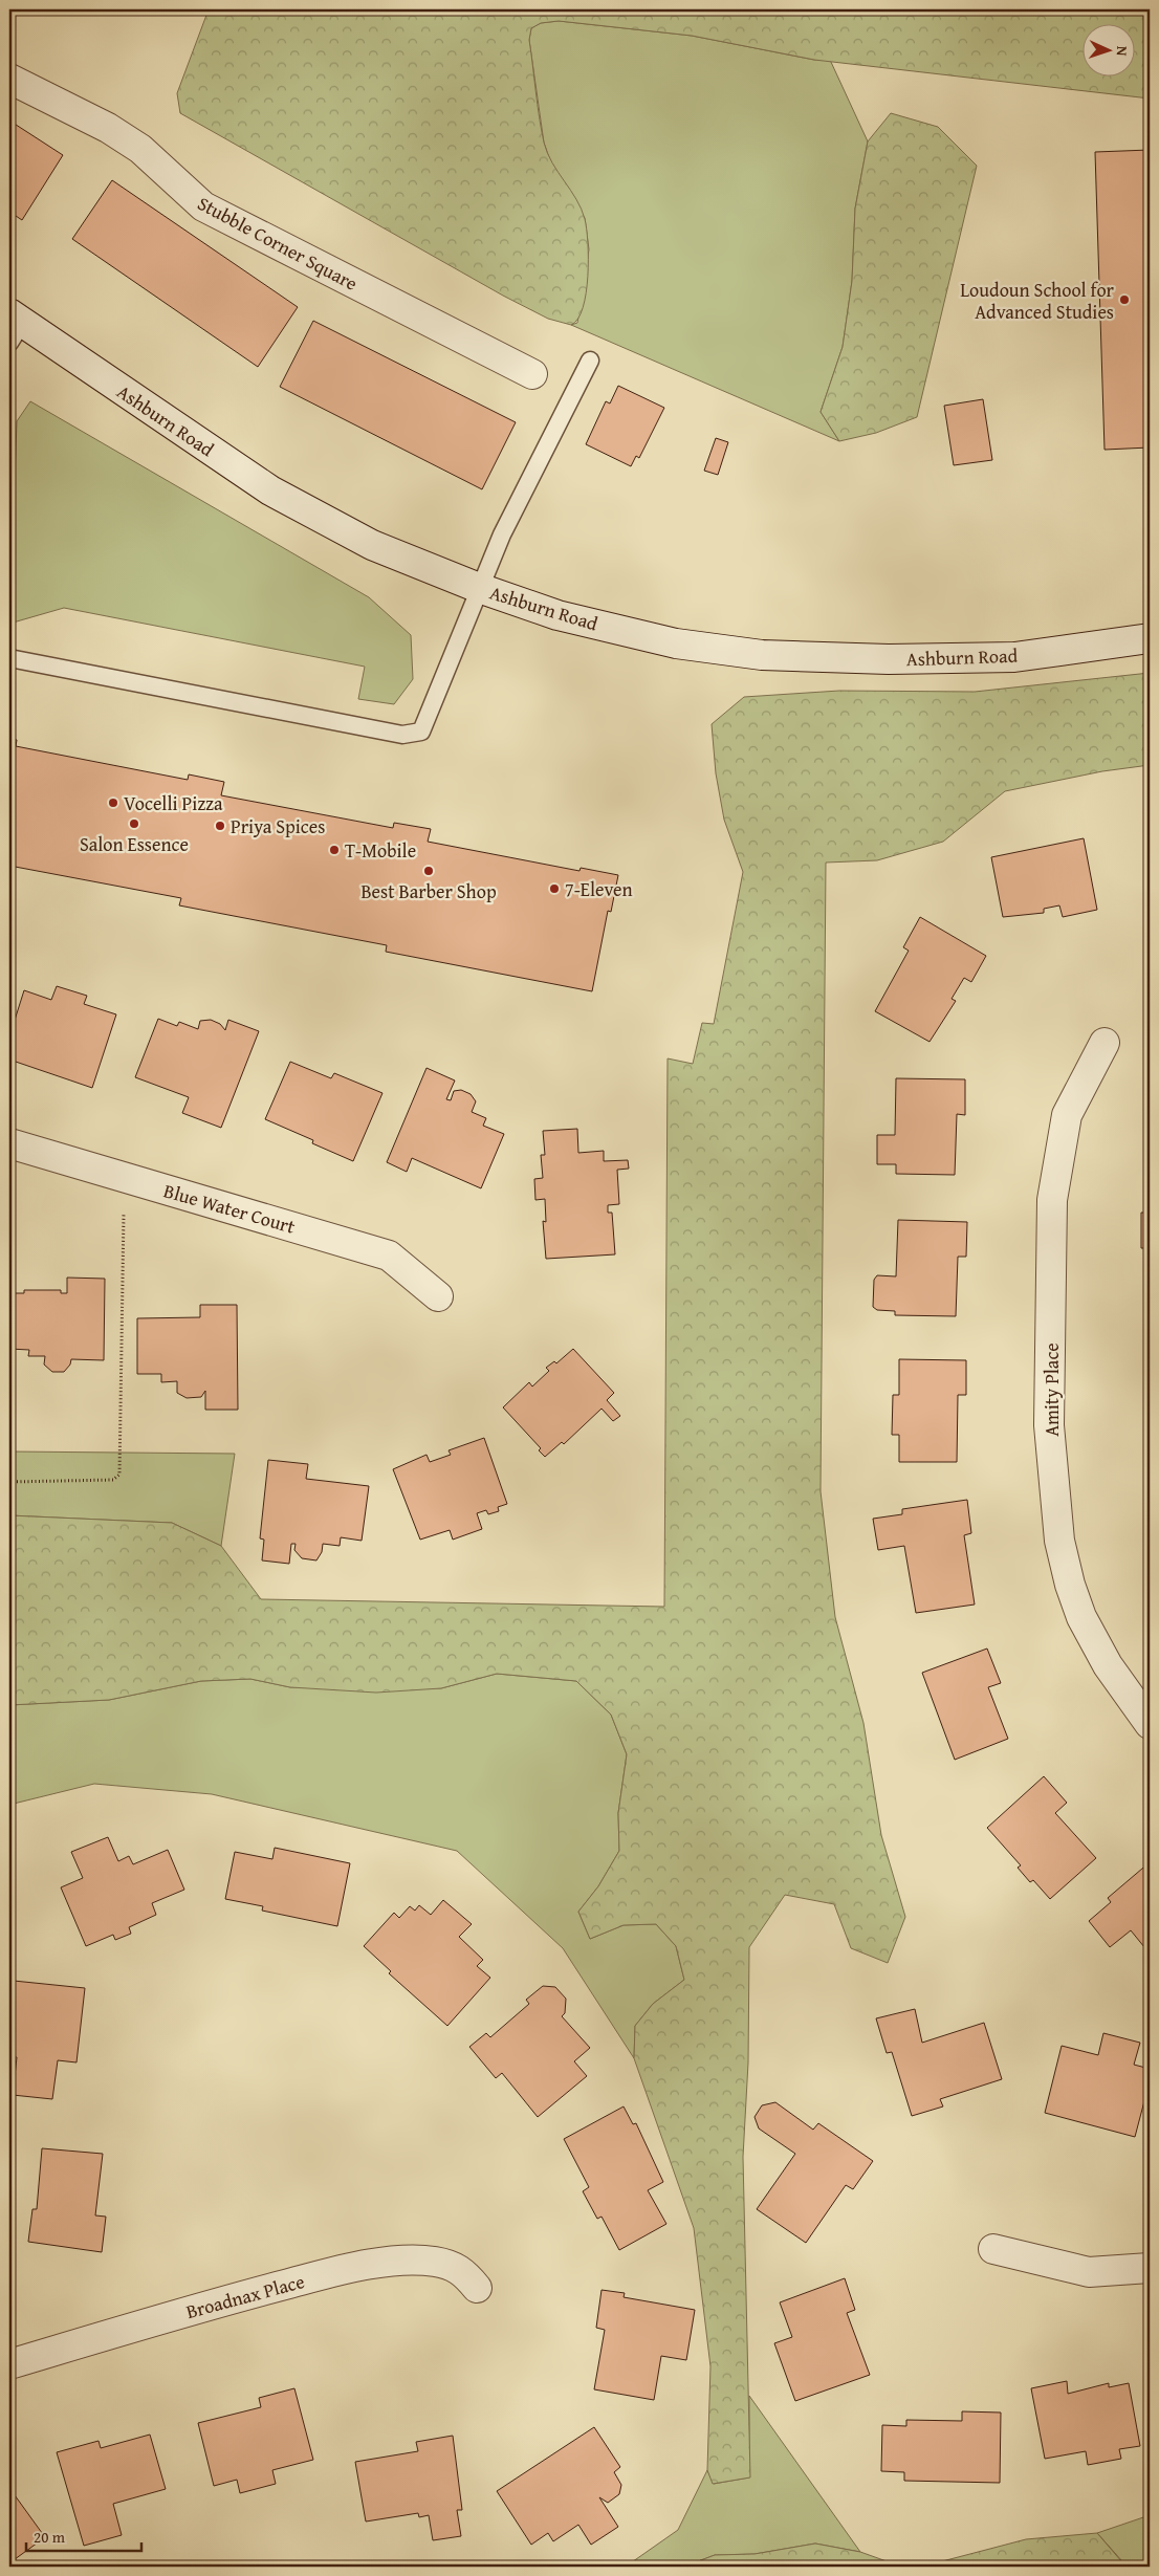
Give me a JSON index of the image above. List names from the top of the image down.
{
  "streets": {
    "street": [
      "Stubble Corner Square",
      "Ashburn Road",
      "Blue Water Court",
      "Amity Place",
      "Broadnax Place"
    ]
  },
  "places": [
    "Loudoun School for Advanced Studies",
    "Vocelli Pizza",
    "Salon Essence",
    "Priya Spices",
    "T-Mobile",
    "Best Barber Shop",
    "7-Eleven"
  ],
  "scale_bar": "20 m",
  "north": "right"
}
